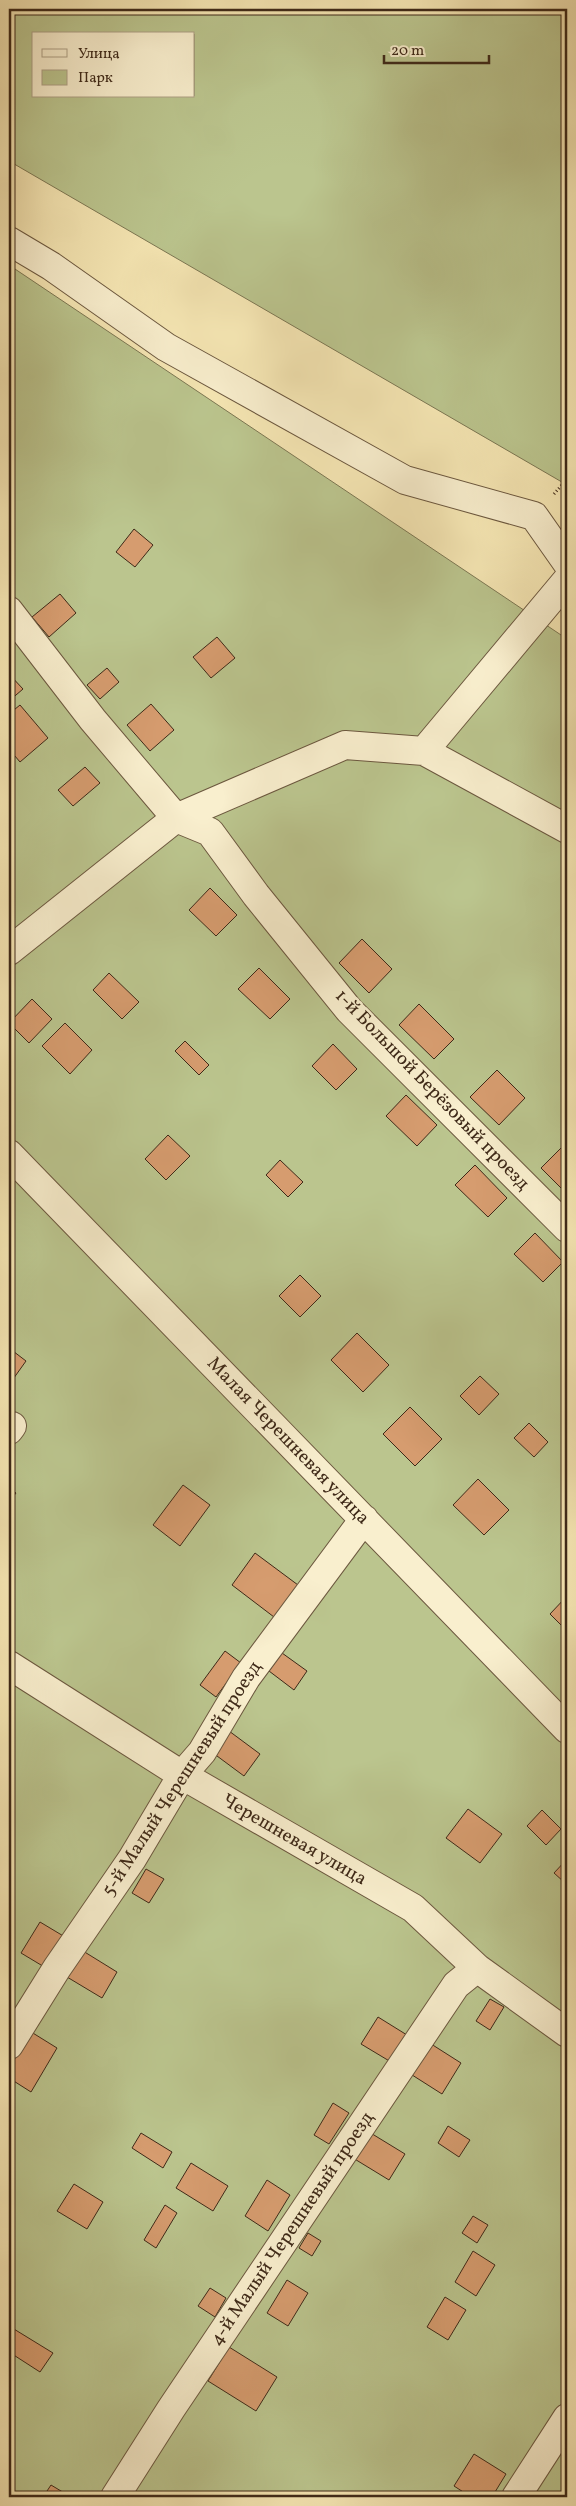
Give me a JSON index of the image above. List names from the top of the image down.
{
  "streets": {
    "lane": [
      "1-й Большой Берёзовый проезд",
      "Малая Черешневая улица",
      "5-й Малый Черешневый проезд",
      "Черешневая улица",
      "4-й Малый Черешневый проезд"
    ]
  },
  "crossings": [
    ["Малая Черешневая улица", "5-й Малый Черешневый проезд"],
    ["5-й Малый Черешневый проезд", "Черешневая улица"],
    ["Черешневая улица", "4-й Малый Черешневый проезд"]
  ],
  "legend": ["Улица", "Парк"],
  "scale_bar": "20 m"
}
